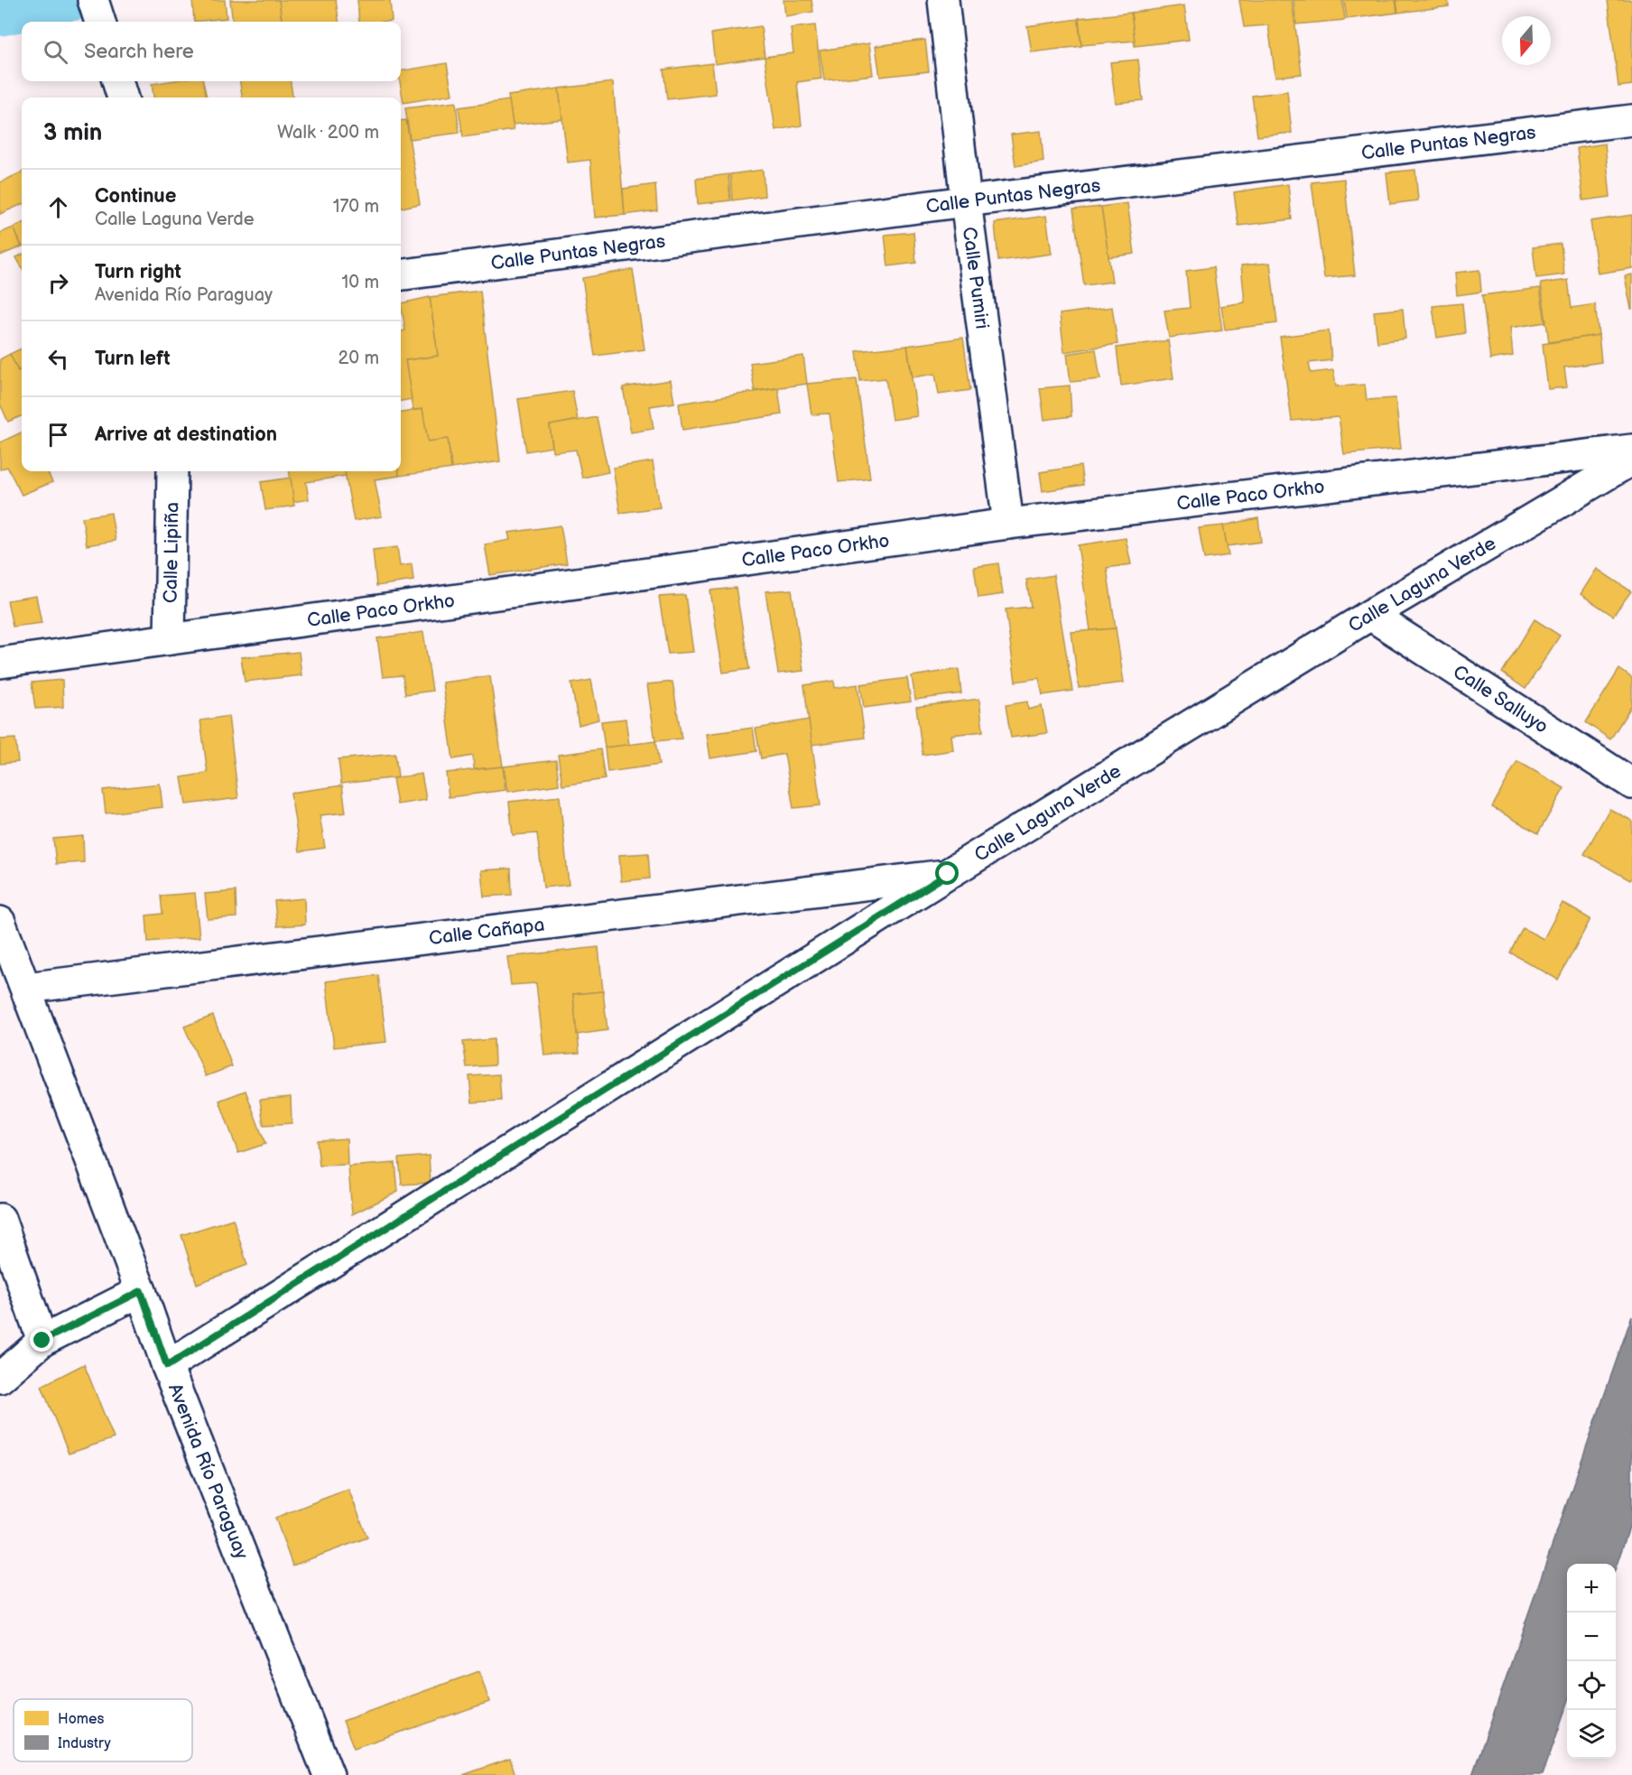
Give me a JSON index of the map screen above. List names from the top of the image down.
{
  "streets": {
    "street": [
      "Calle Puntas Negras",
      "Calle Pumiri",
      "Calle Paco Orkho",
      "Calle Lipiña",
      "Calle Laguna Verde",
      "Calle Salluyo",
      "Calle Cañapa",
      "Avenida Río Paraguay"
    ]
  },
  "crossings": [
    ["Calle Puntas Negras", "Calle Pumiri"],
    ["Calle Pumiri", "Calle Paco Orkho"],
    ["Calle Paco Orkho", "Calle Lipiña"],
    ["Calle Laguna Verde", "Calle Salluyo"],
    ["Calle Laguna Verde", "Calle Cañapa"],
    ["Calle Laguna Verde", "Avenida Río Paraguay"],
    ["Calle Cañapa", "Avenida Río Paraguay"]
  ],
  "legend": ["Homes", "Industry"],
  "north": "bottom",
  "page": {
    "search": "Search here",
    "heading": ["3 min", "Walk · 200 m"],
    "list": [
      ["Continue", "Calle Laguna Verde", "170 m"],
      ["Turn right", "Avenida Río Paraguay", "10 m"],
      ["Turn left", "20 m"],
      "Arrive at destination"
    ],
    "map_buttons": ["+", "−"]
  }
}
